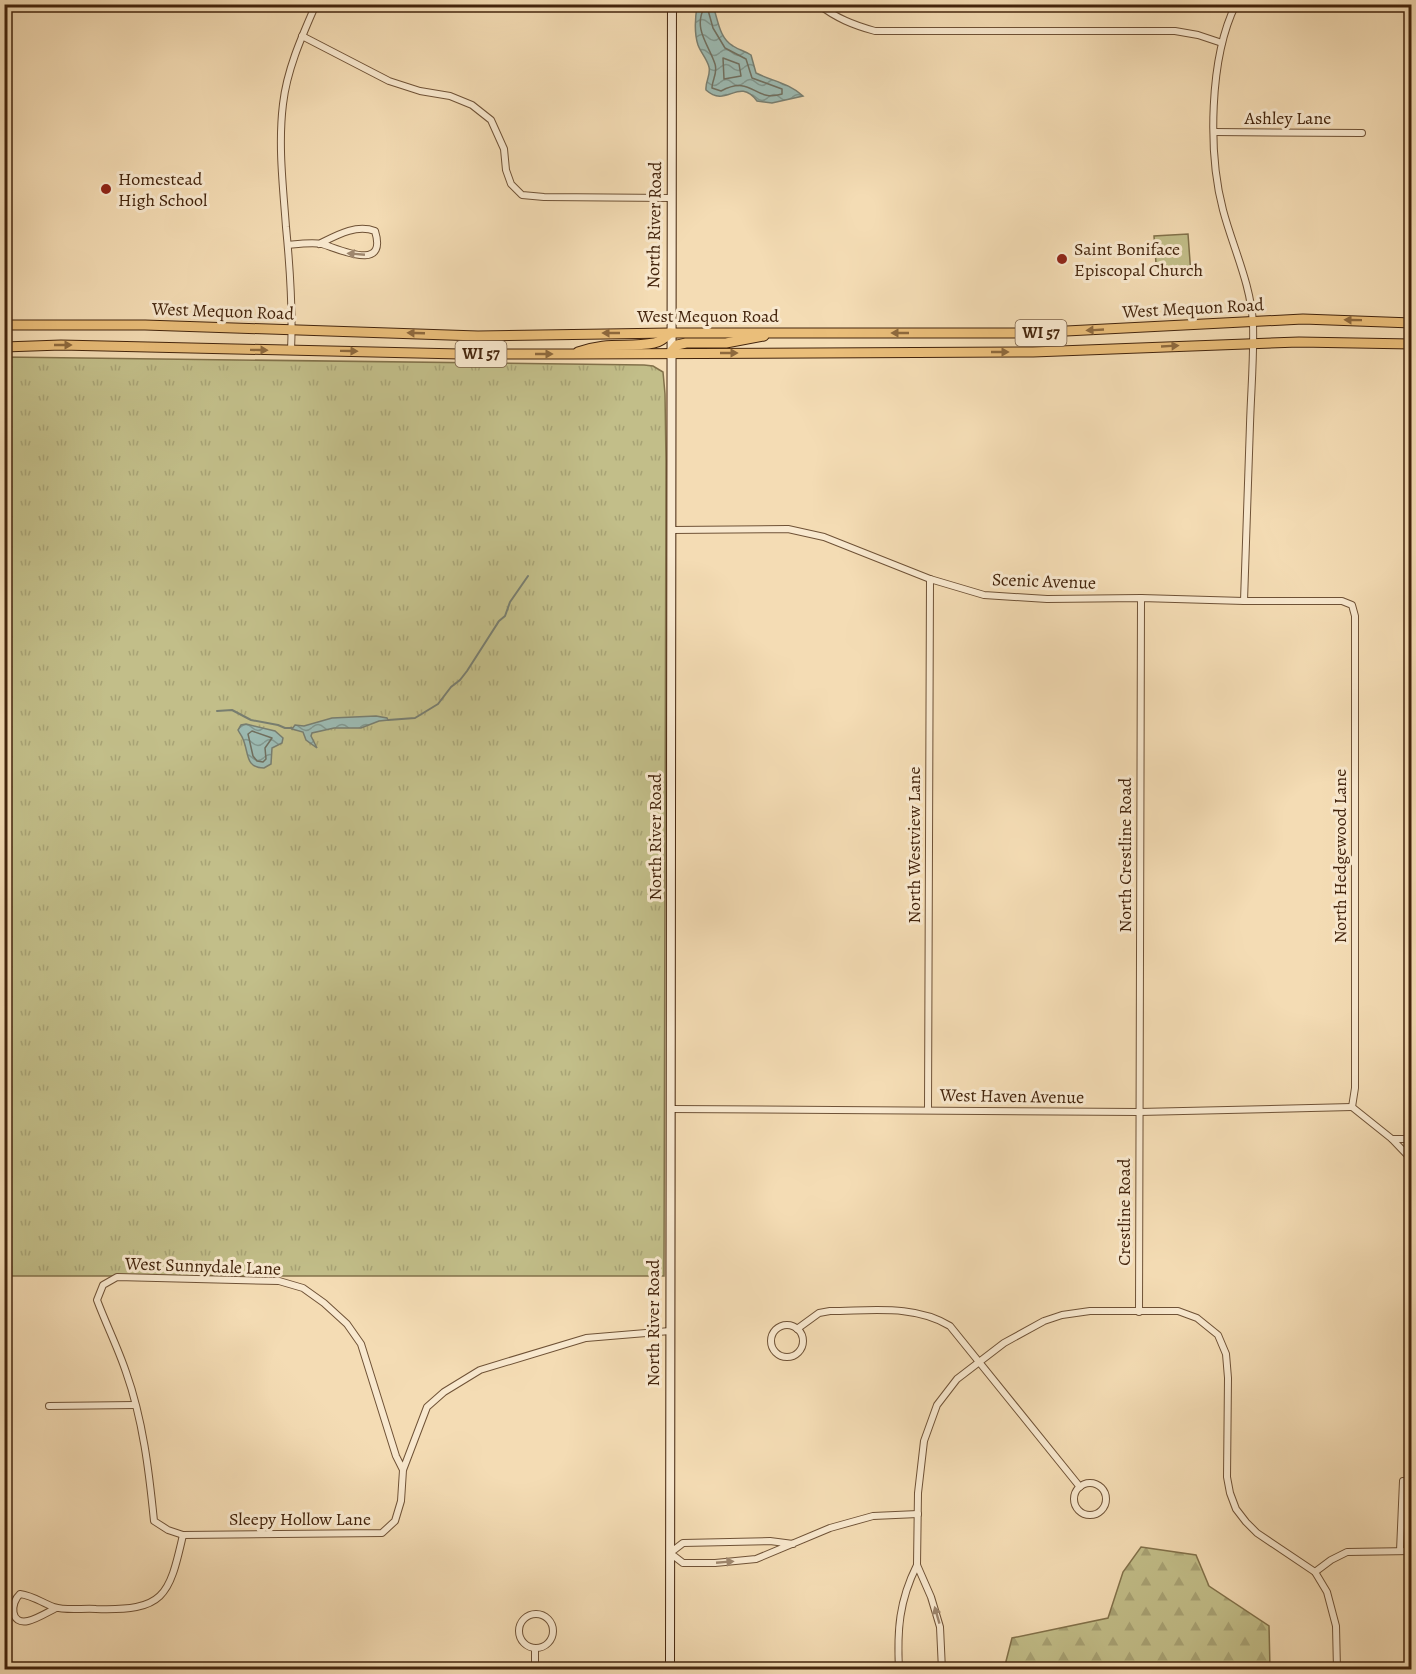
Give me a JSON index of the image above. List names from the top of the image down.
{
  "streets": {
    "main road": ["West Mequon Road", "WI 57"],
    "street": [
      "Ashley Lane",
      "North River Road",
      "Scenic Avenue",
      "North Westview Lane",
      "North Crestline Road",
      "North Hedgewood Lane",
      "West Haven Avenue",
      "Crestline Road",
      "West Sunnydale Lane",
      "Sleepy Hollow Lane"
    ]
  },
  "crossings": [
    ["North River Road", "West Mequon Road"],
    ["North River Road", "Scenic Avenue"],
    ["North River Road", "West Haven Avenue"],
    ["Scenic Avenue", "North Westview Lane"],
    ["Scenic Avenue", "North Crestline Road"],
    ["Scenic Avenue", "North Hedgewood Lane"],
    ["North Westview Lane", "West Haven Avenue"],
    ["North Crestline Road", "West Haven Avenue"],
    ["North Crestline Road", "Crestline Road"],
    ["North Hedgewood Lane", "West Haven Avenue"],
    ["West Haven Avenue", "Crestline Road"],
    ["West Sunnydale Lane", "Sleepy Hollow Lane"]
  ],
  "places": ["Homestead High School", "Saint Boniface Episcopal Church"]
}
